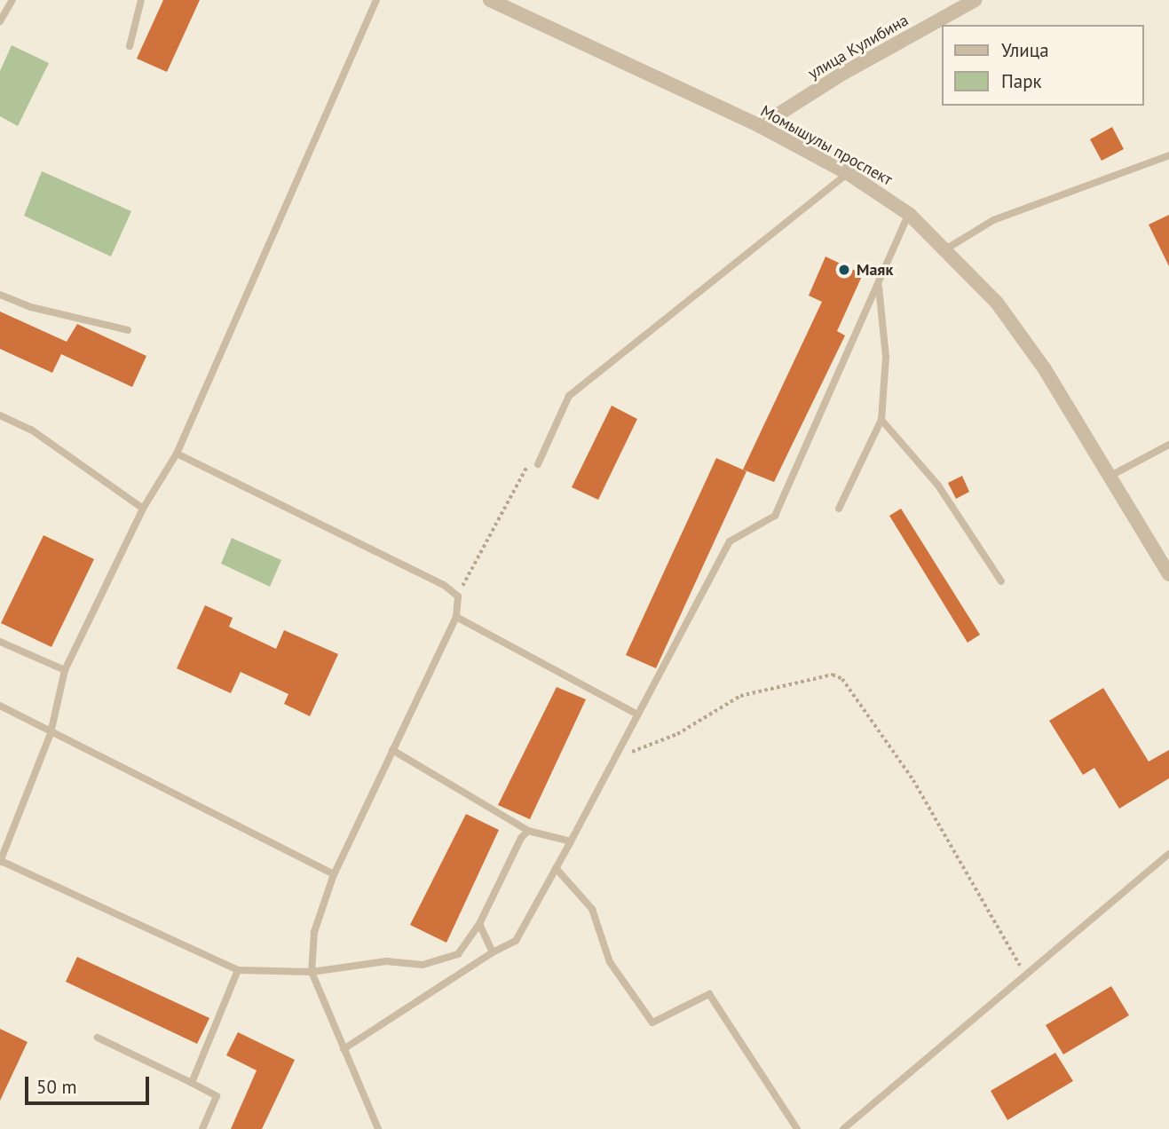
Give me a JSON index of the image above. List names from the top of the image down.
{
  "streets": {
    "street": ["улица Кулибина", "Момышулы проспект"]
  },
  "crossings": [
    ["улица Кулибина", "Момышулы проспект"]
  ],
  "places": ["Маяк"],
  "legend": ["Улица", "Парк"],
  "scale_bar": "50 m"
}
